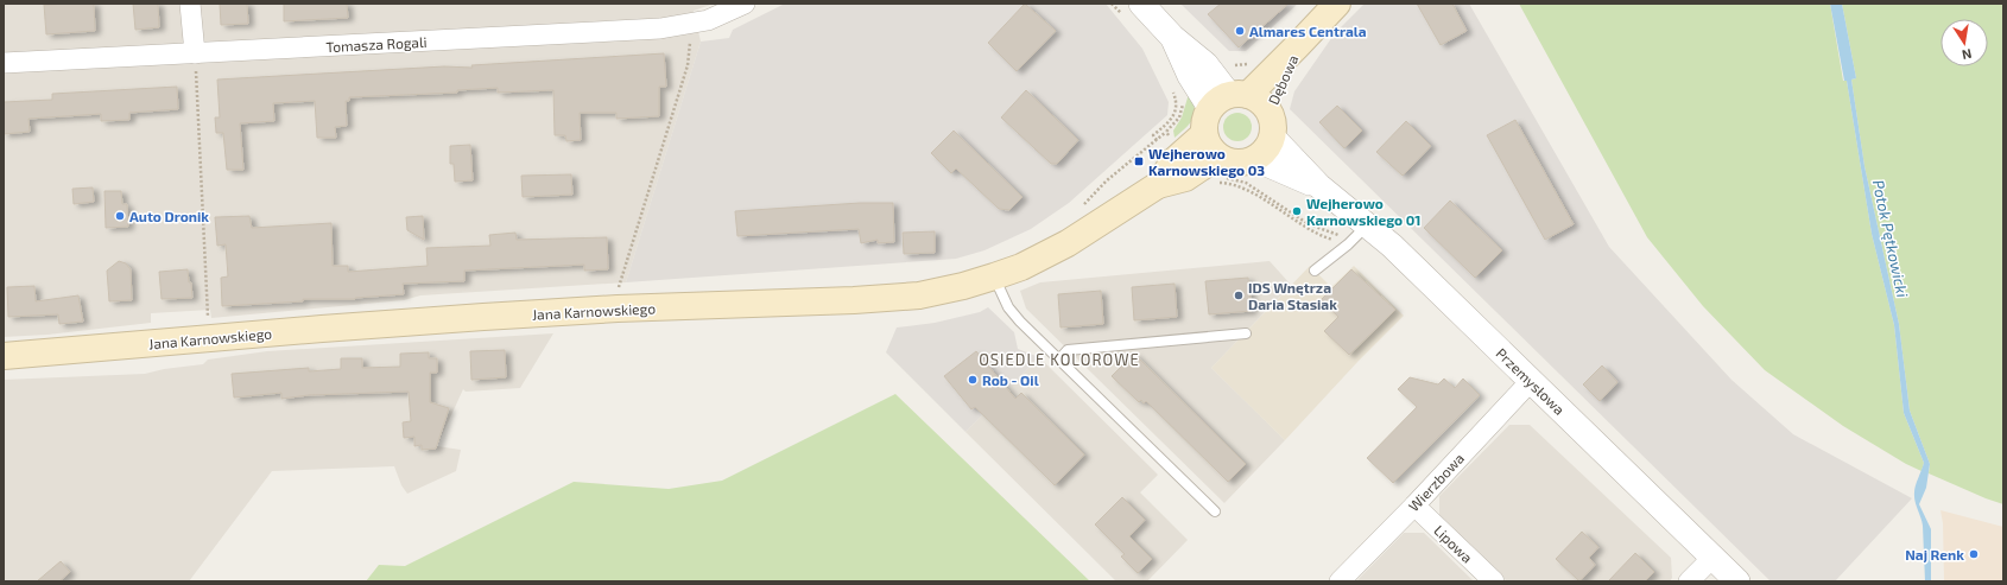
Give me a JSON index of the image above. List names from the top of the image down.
{
  "streets": {
    "main road": ["Dębowa", "Jana Karnowskiego"],
    "street": [
      "Tomasza Rogali",
      "Przemysłowa",
      "Wierzbowa",
      "Lipowa"
    ]
  },
  "crossings": [
    ["Dębowa", "Jana Karnowskiego"],
    ["Dębowa", "Przemysłowa"],
    ["Jana Karnowskiego", "Przemysłowa"],
    ["Przemysłowa", "Wierzbowa"],
    ["Wierzbowa", "Lipowa"]
  ],
  "districts": ["OSIEDLE KOLOROWE"],
  "water": ["Potok Pętkowicki"],
  "places": {
    "other": [
      "Almares Centrala",
      "Wejherowo Karnowskiego 01",
      "Auto Dronik",
      "IDS Wnętrza Daria Stasiak",
      "Rob - Oil",
      "Naj Renk"
    ],
    "transit": ["Wejherowo Karnowskiego 03"]
  },
  "north": "bottom"
}
